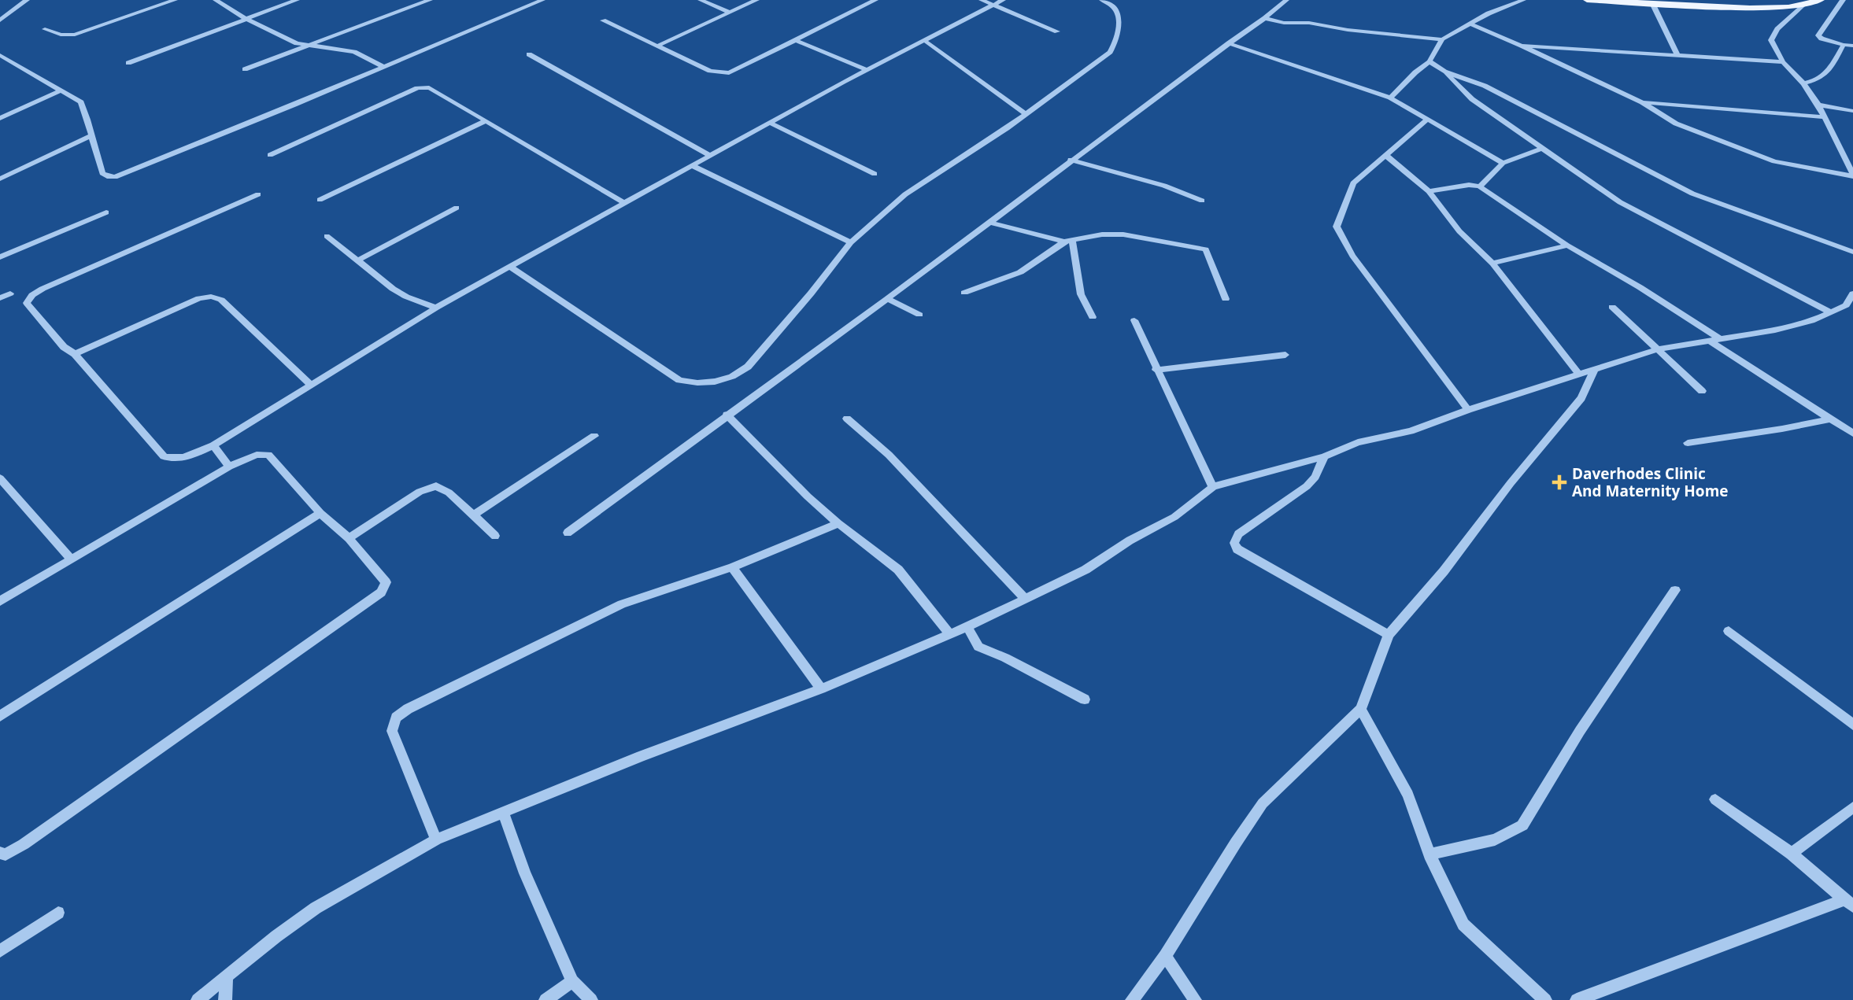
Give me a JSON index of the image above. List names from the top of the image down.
{
  "places": {
    "health": ["Daverhodes Clinic And Maternity Home"]
  }
}
